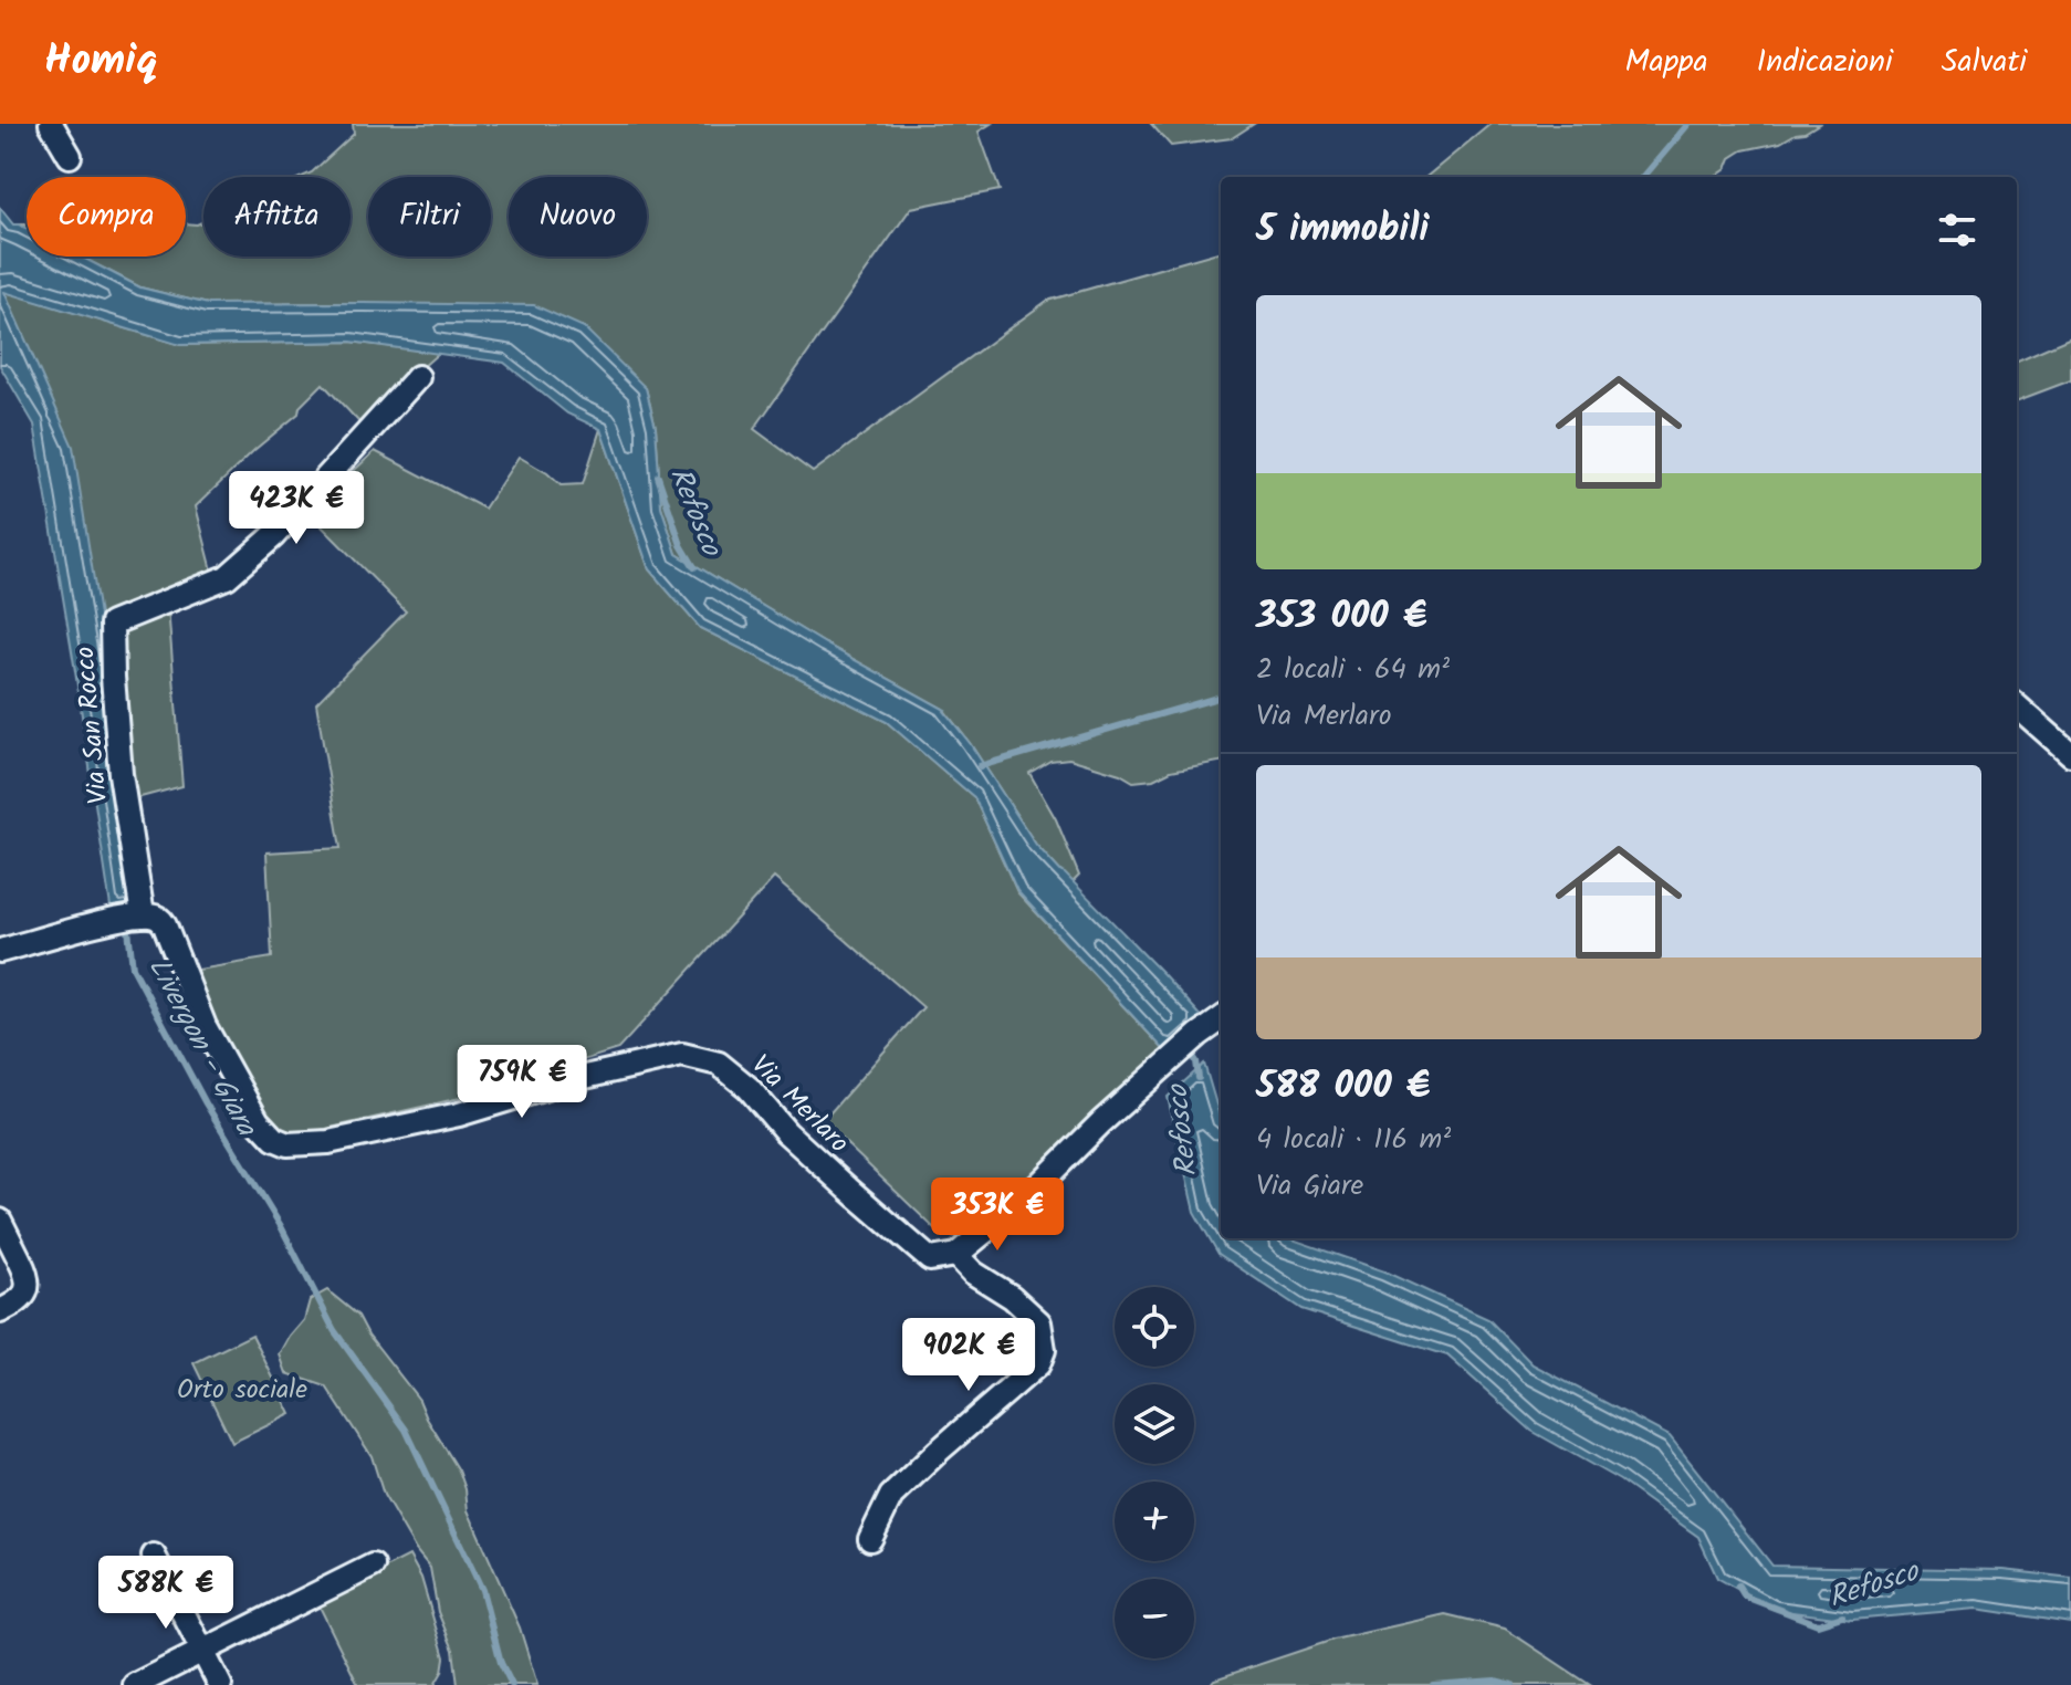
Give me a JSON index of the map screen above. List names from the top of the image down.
{
  "streets": {
    "street": ["Via San Rocco", "Via Merlaro"]
  },
  "crossings": [
    ["Via San Rocco", "Via Merlaro"]
  ],
  "water": ["Refosco", "Livergon - Giara"],
  "parks": ["Orto sociale"],
  "page": {
    "header": "Homiq",
    "nav": ["Mappa", "Indicazioni", "Salvati"],
    "chip": [
      "Compra",
      "Affitta",
      "Filtri",
      "Nuovo"
    ],
    "heading": "5 immobili",
    "list": [
      {
        "name": "353 000 €",
        "note": "2 locali · 64 m² · Via Merlaro"
      },
      {
        "name": "588 000 €",
        "note": "4 locali · 116 m² · Via Giare"
      }
    ],
    "price": [
      "423K €",
      "759K €",
      "353K €",
      "902K €",
      "588K €"
    ],
    "map_buttons": ["+", "−"]
  }
}
